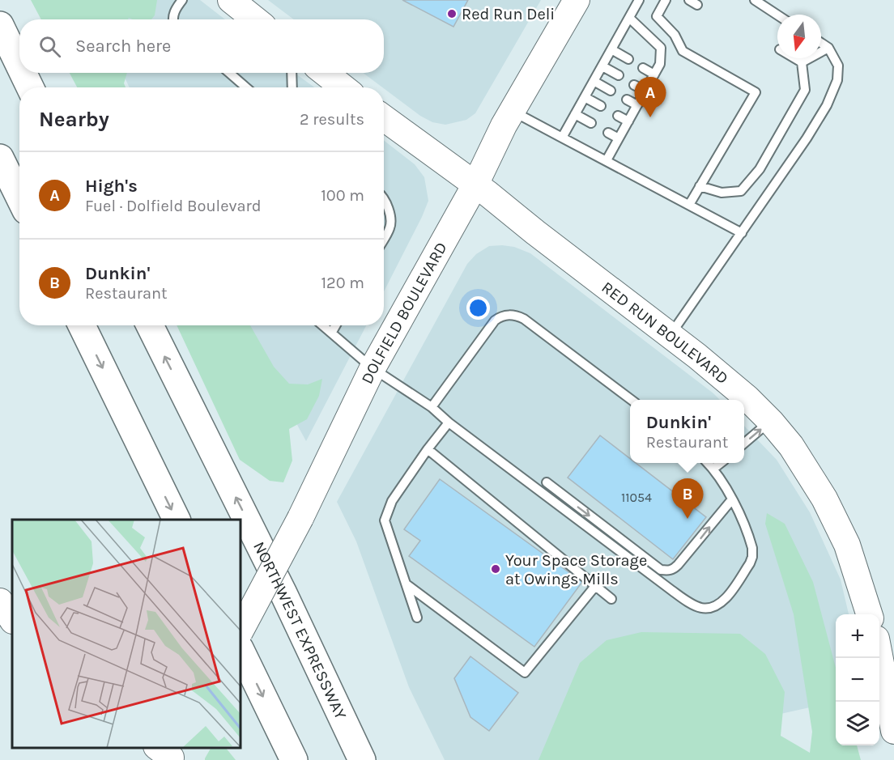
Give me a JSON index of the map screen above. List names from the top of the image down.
{
  "streets": {
    "highway": ["NORTHWEST EXPRESSWAY"],
    "main road": ["DOLFIELD BOULEVARD", "RED RUN BOULEVARD"]
  },
  "crossings": [
    ["DOLFIELD BOULEVARD", "RED RUN BOULEVARD"]
  ],
  "places": ["Red Run Deli", "Your Space Storage at Owings Mills"],
  "house_numbers": ["11054"],
  "north": "bottom",
  "page": {
    "search": "Search here",
    "pins": ["A", "B"],
    "heading": ["Nearby", "2 results"],
    "list": [
      {
        "mark": "A",
        "name": "High's",
        "note": "Fuel · Dolfield Boulevard",
        "value": "100 m"
      },
      {
        "mark": "B",
        "name": "Dunkin'",
        "note": "Restaurant",
        "value": "120 m"
      }
    ],
    "popup": ["Dunkin'", "Restaurant"],
    "map_buttons": ["+", "−"]
  }
}
